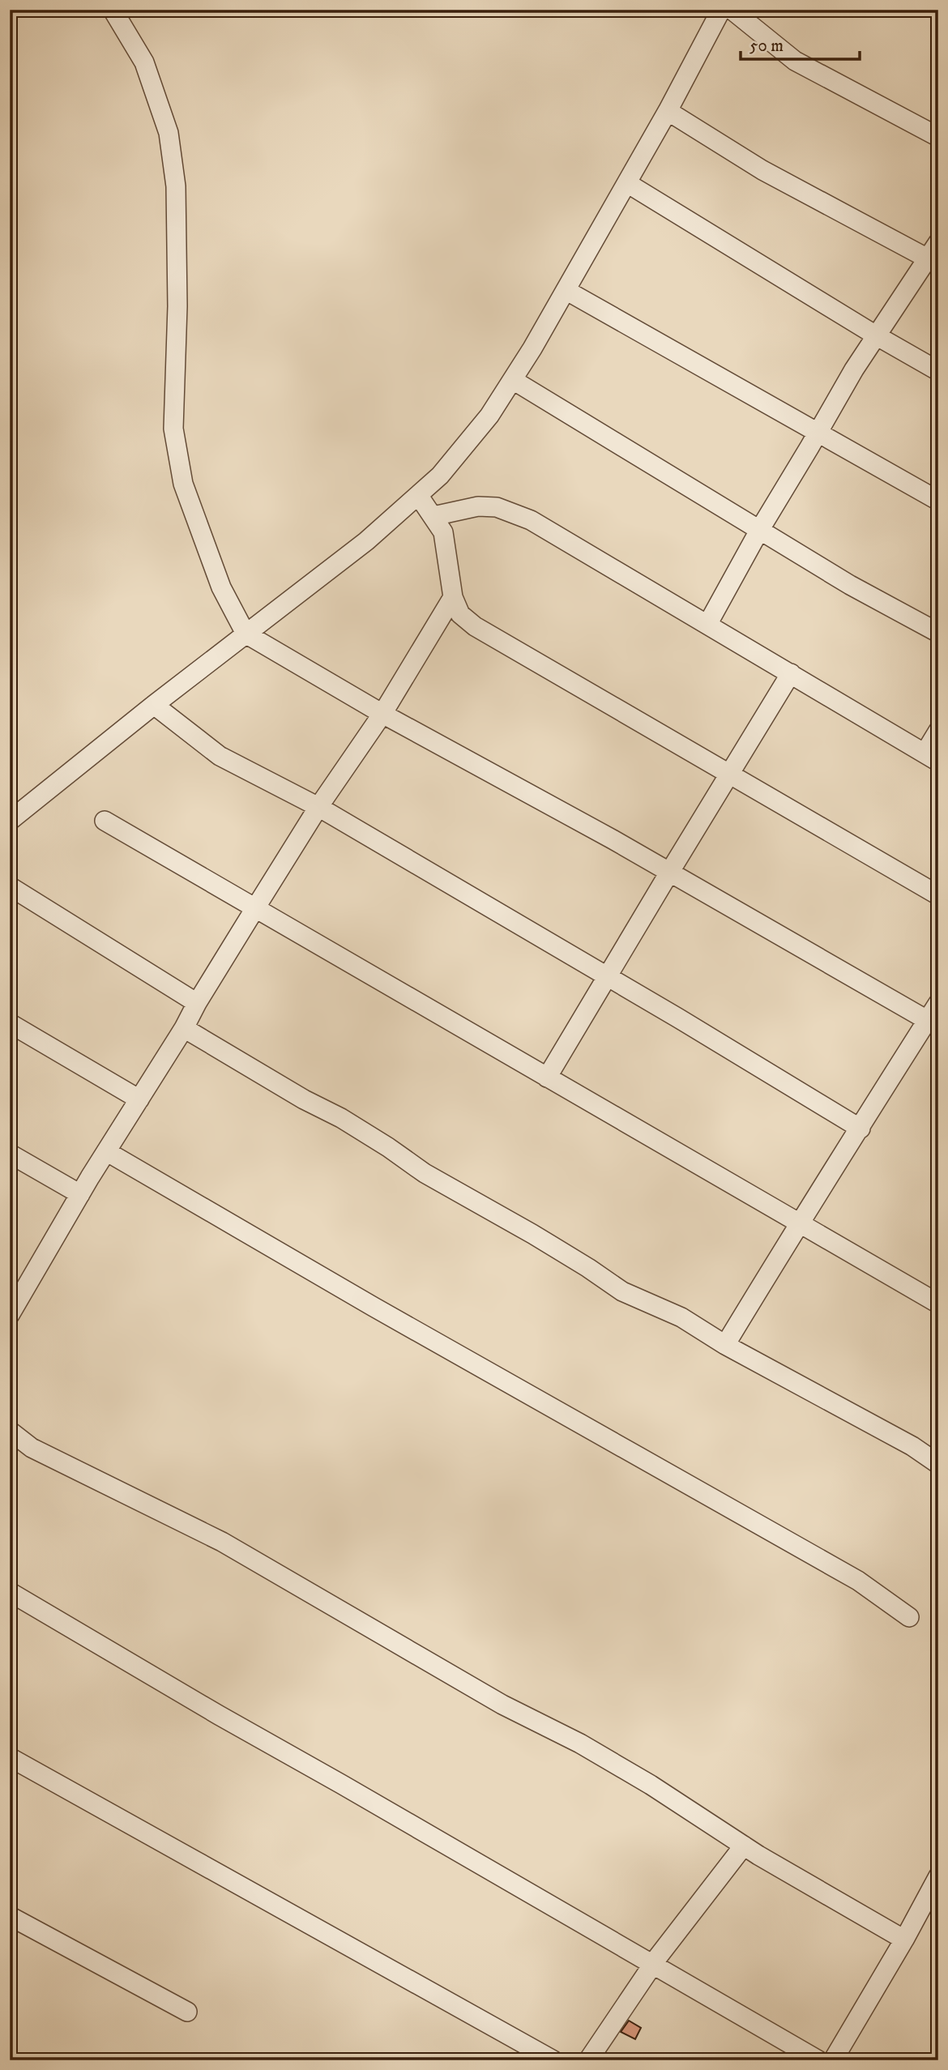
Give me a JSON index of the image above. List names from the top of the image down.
{
  "scale_bar": "50 m"
}
